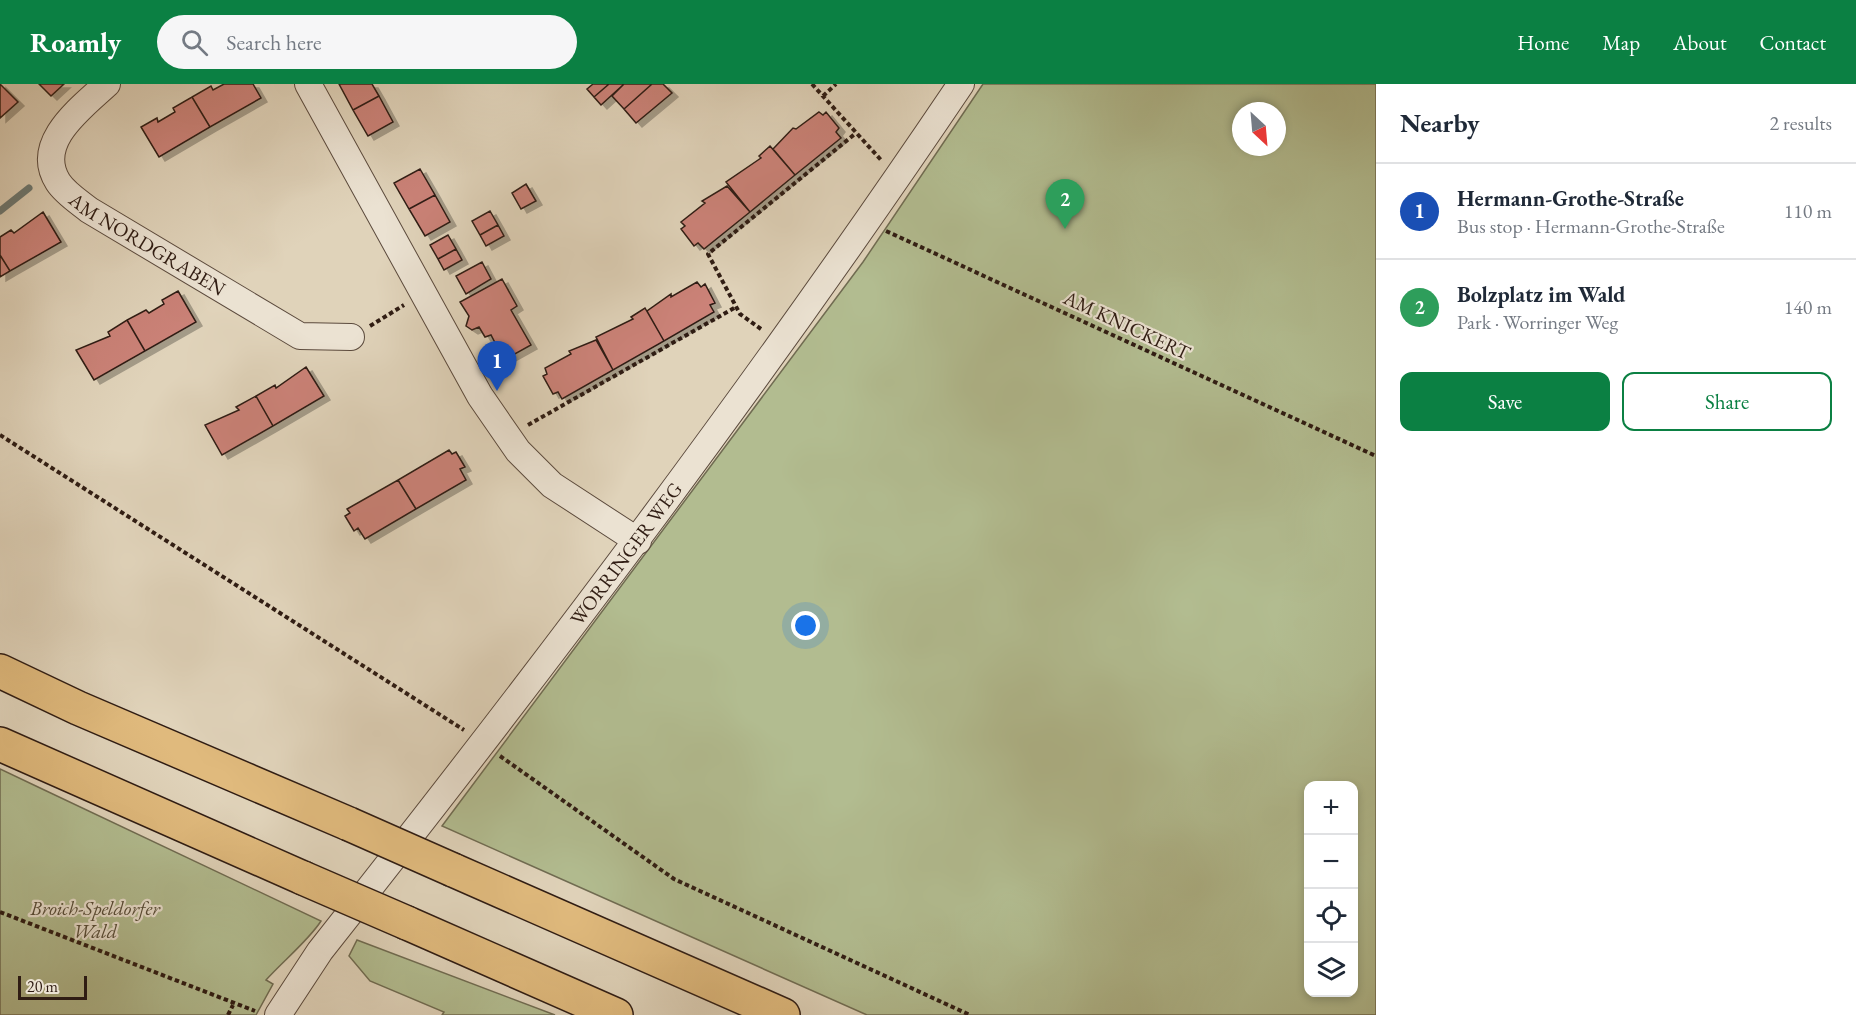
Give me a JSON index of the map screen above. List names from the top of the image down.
{
  "streets": {
    "street": ["AM NORDGRABEN", "WORRINGER WEG"],
    "path": ["AM KNICKERT"]
  },
  "crossings": [
    ["AM KNICKERT", "WORRINGER WEG"]
  ],
  "parks": ["Broich-Speldorfer Wald"],
  "scale_bar": "20 m",
  "north": "bottom right",
  "page": {
    "header": "Roamly",
    "search": "Search here",
    "nav": [
      "Home",
      "Map",
      "About",
      "Contact"
    ],
    "heading": ["Nearby", "2 results"],
    "list": [
      {
        "mark": "1",
        "name": "Hermann-Grothe-Straße",
        "note": "Bus stop · Hermann-Grothe-Straße",
        "value": "110 m"
      },
      {
        "mark": "2",
        "name": "Bolzplatz im Wald",
        "note": "Park · Worringer Weg",
        "value": "140 m"
      }
    ],
    "pins": ["2", "1"],
    "buttons": ["Save", "Share"],
    "map_buttons": ["+", "−"],
    "scale": "20 m"
  }
}
